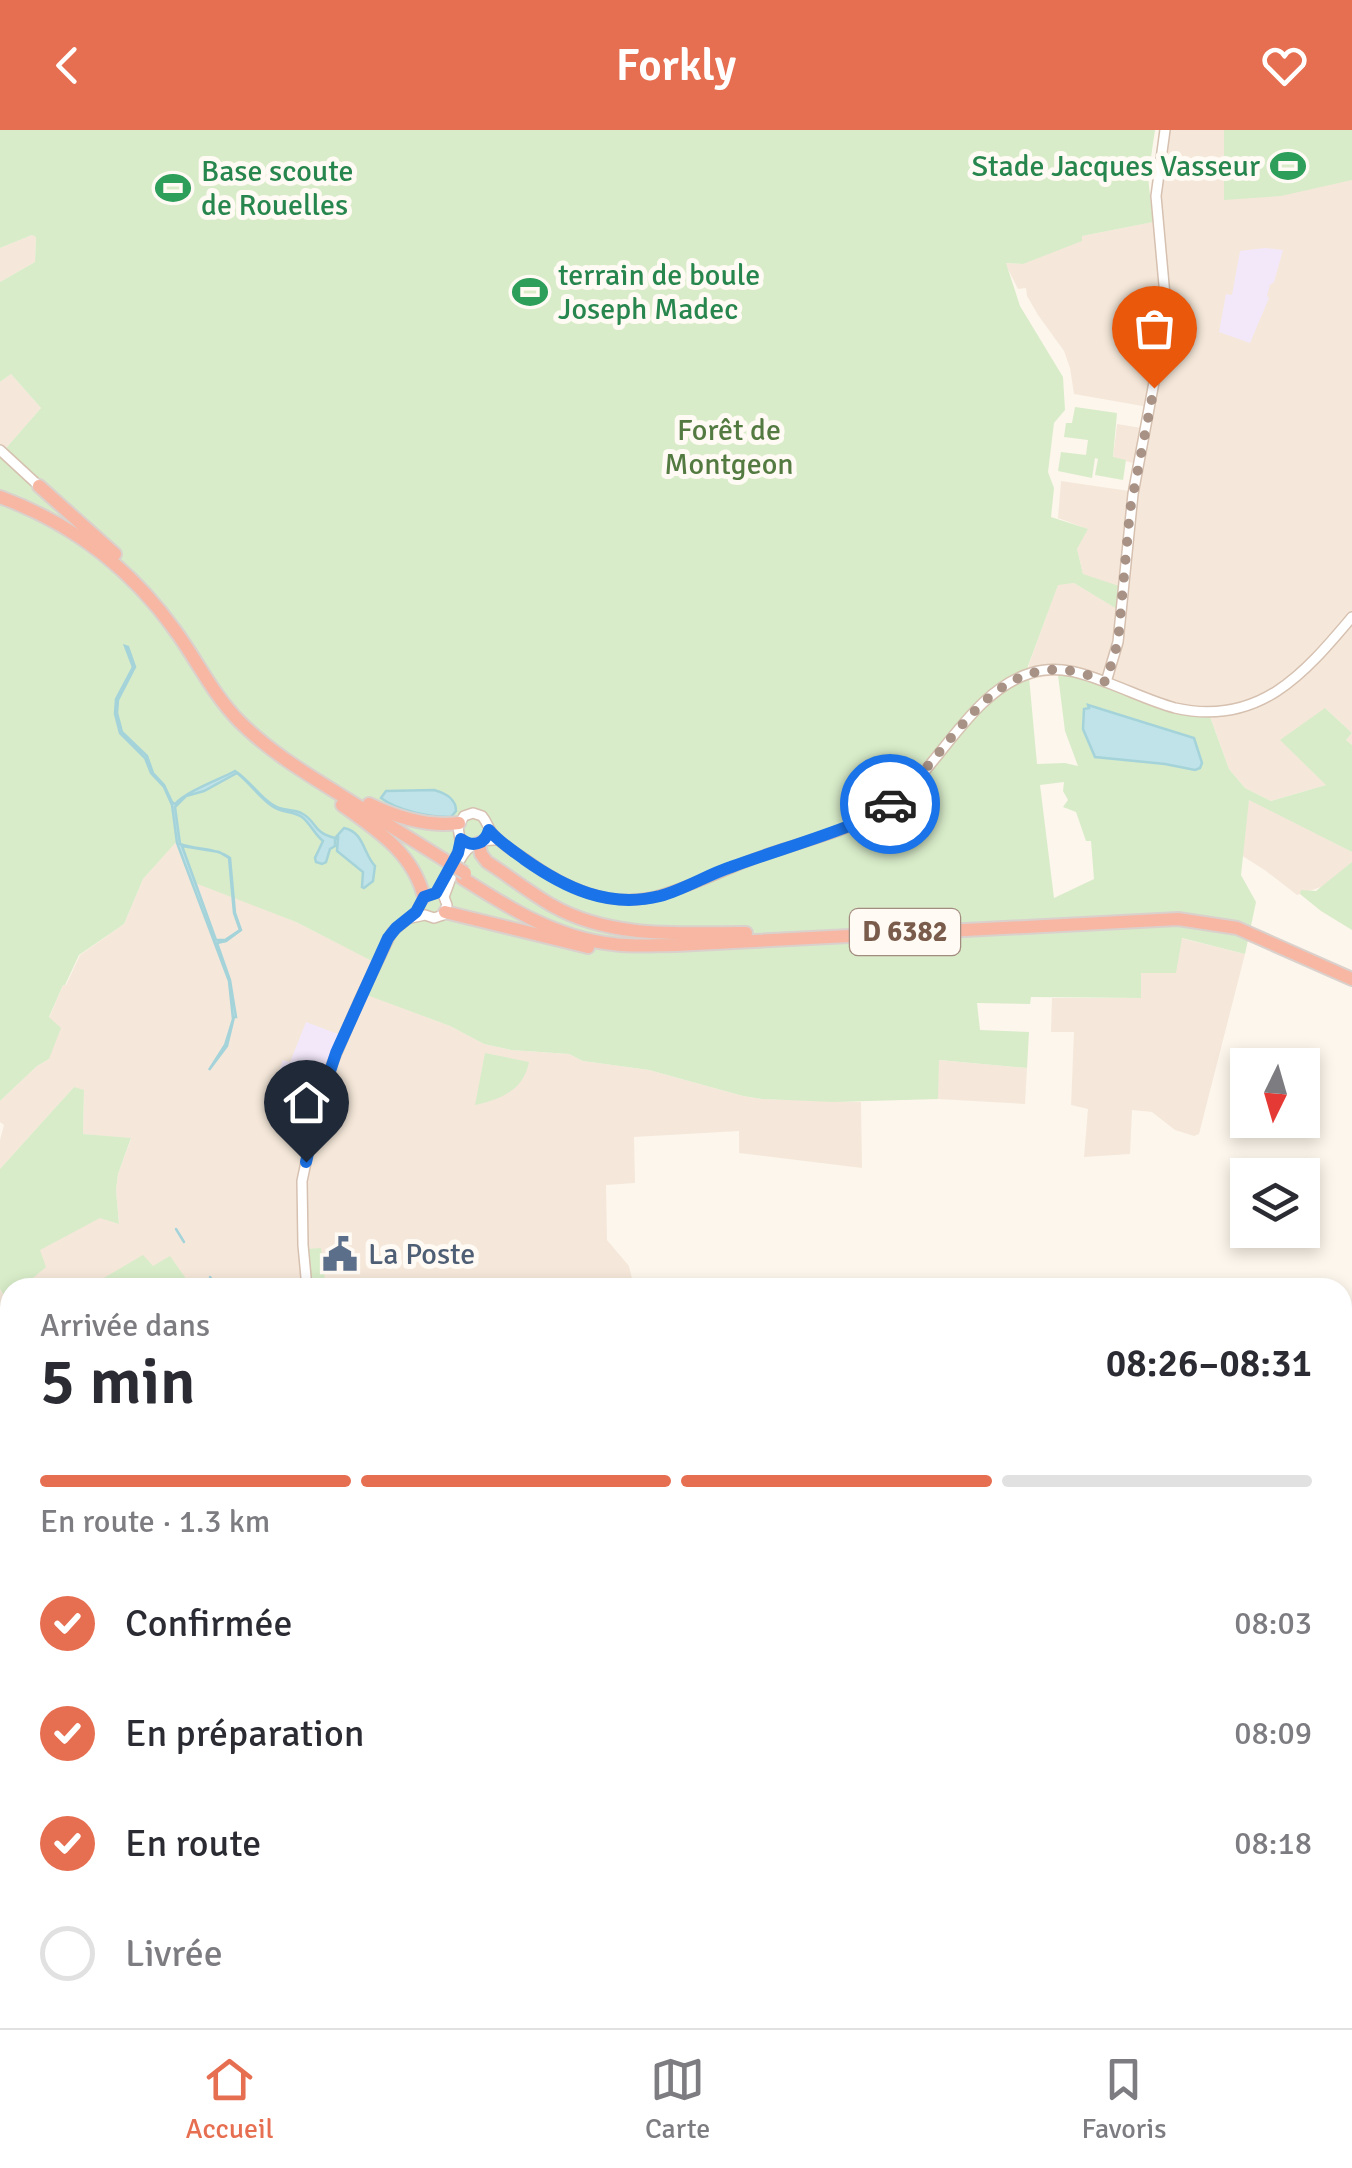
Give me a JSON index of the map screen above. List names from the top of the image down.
{
  "streets": {
    "highway": ["D 6382"]
  },
  "parks": ["Forêt de Montgeon"],
  "places": {
    "sports": ["Stade Jacques Vasseur", "Base scoute de Rouelles", "terrain de boule Joseph Madec"],
    "public building": ["La Poste"]
  },
  "north": "bottom",
  "page": {
    "header": "Forkly",
    "heading": ["5 min", "Arrivée dans", "08:26–08:31"],
    "bar": "En route · 1.3 km",
    "list": [
      ["Confirmée", "08:03"],
      ["En préparation", "08:09"],
      ["En route", "08:18"],
      "Livrée"
    ],
    "tabs": ["Accueil", "Carte", "Favoris"]
  }
}
